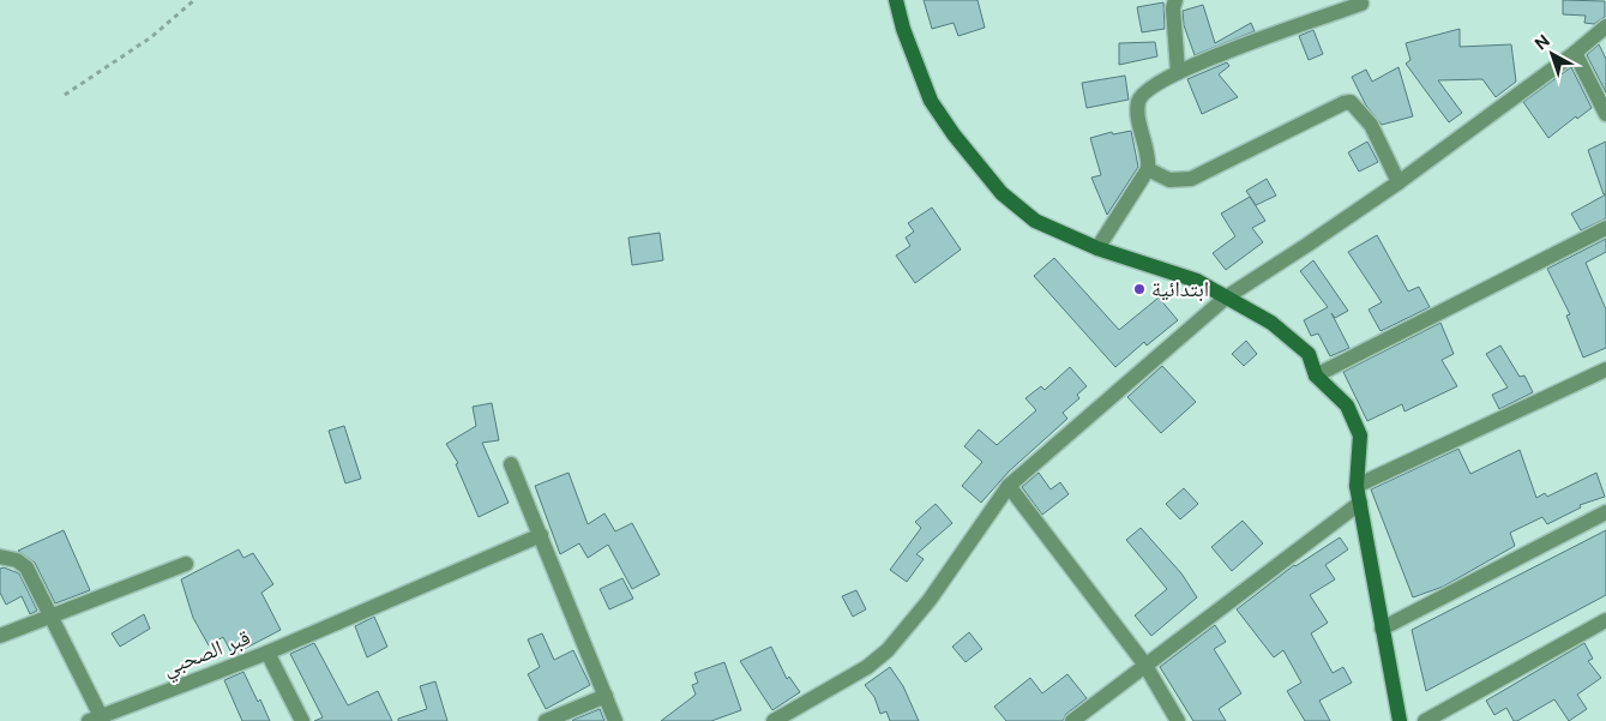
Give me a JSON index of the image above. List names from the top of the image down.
{
  "streets": {
    "street": ["قبر الصحبي"]
  },
  "places": ["ابتدائية"],
  "north": "top left"
}
